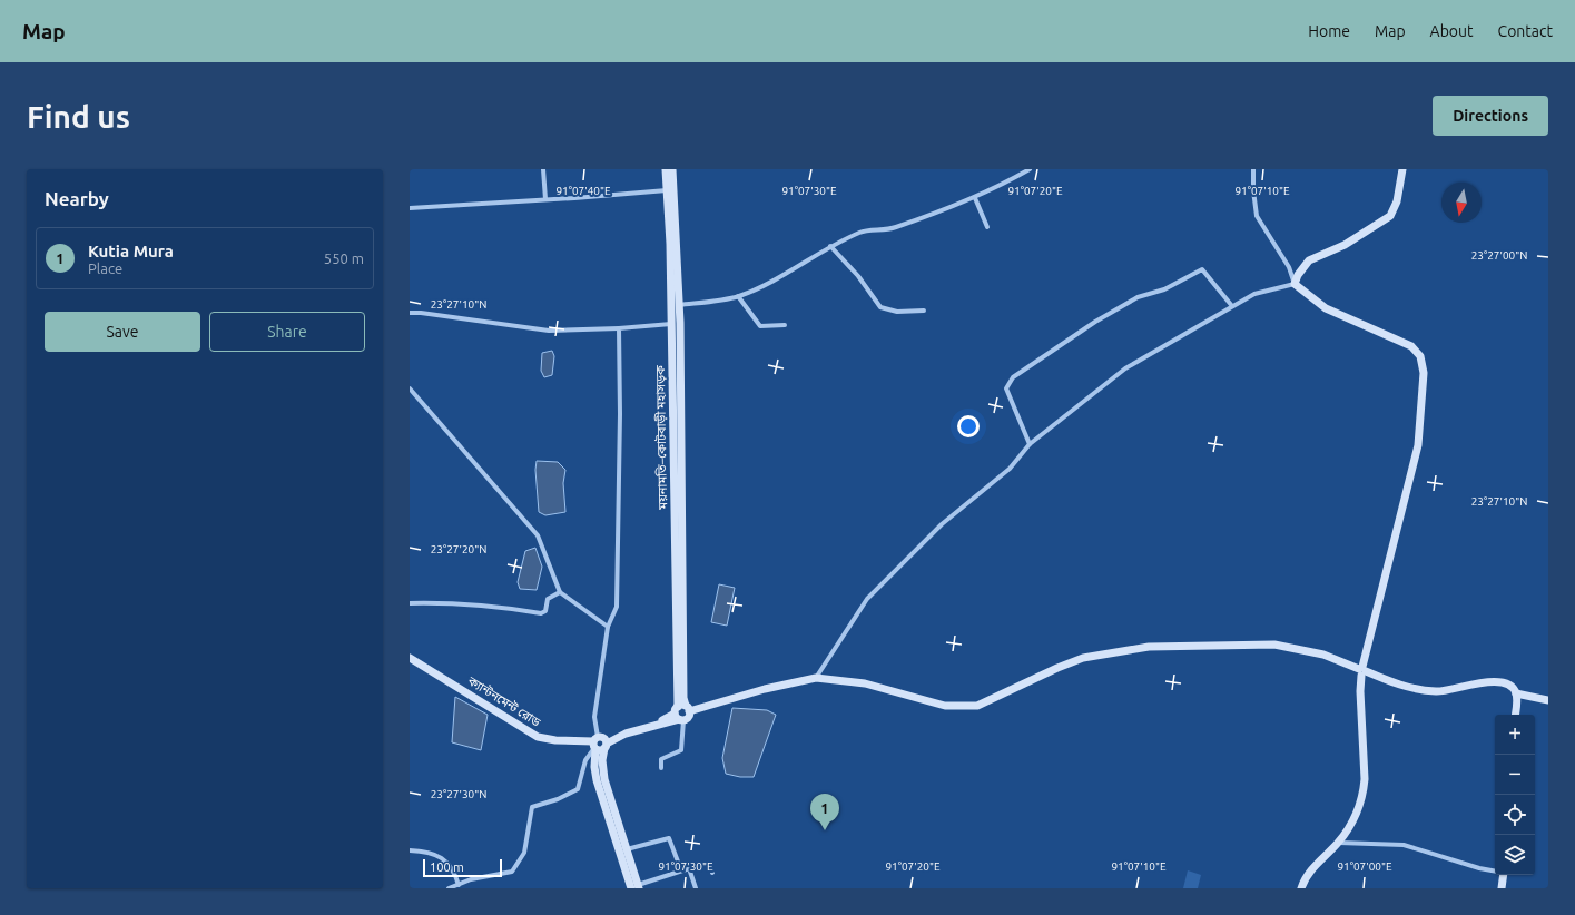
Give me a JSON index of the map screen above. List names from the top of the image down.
{
  "streets": {
    "main road": ["ময়নামতি–কোটবাড়ী মহাসড়ক", "ক্যান্টনমেন্ট রোড"]
  },
  "scale_bar": "100 m",
  "north": "bottom",
  "page": {
    "header": "Map",
    "nav": [
      "Home",
      "Map",
      "About",
      "Contact"
    ],
    "buttons": [
      "Directions",
      ["Save", "Share"]
    ],
    "title": "Find us",
    "heading": "Nearby",
    "list": [
      {
        "mark": "1",
        "name": "Kutia Mura",
        "note": "Place",
        "value": "550 m"
      }
    ],
    "map_buttons": ["+", "−"],
    "pins": "1",
    "scale": "100 m"
  },
  "coordinates": [
    "91°07'40\"E",
    "91°07'30\"E",
    "91°07'20\"E",
    "91°07'10\"E",
    "23°27'00\"N",
    "23°27'10\"N",
    "23°27'20\"N",
    "23°27'30\"N",
    "91°07'00\"E"
  ]
}
